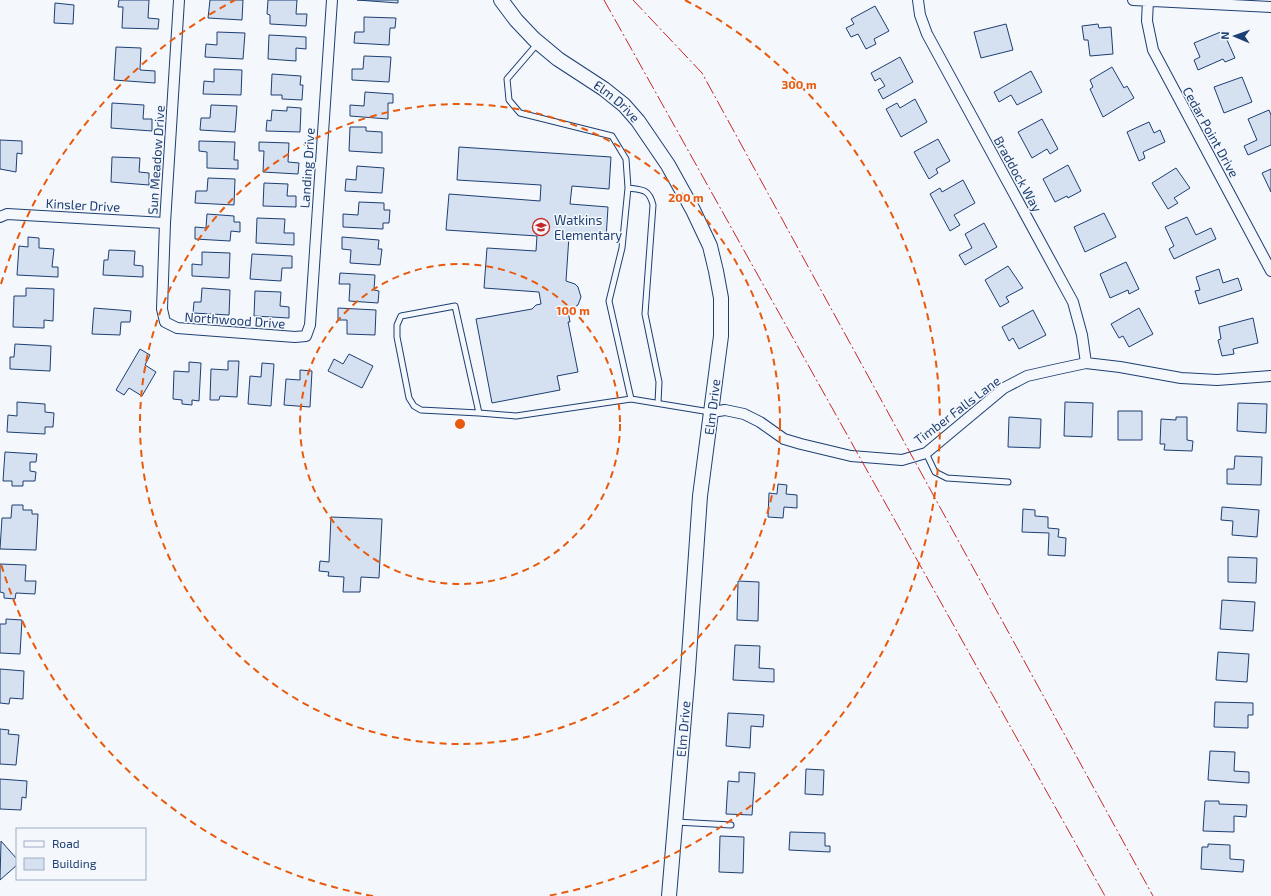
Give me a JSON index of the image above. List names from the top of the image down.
{
  "streets": {
    "street": [
      "Elm Drive",
      "Cedar Point Drive",
      "Sun Meadow Drive",
      "Landing Drive",
      "Braddock Way",
      "Kinsler Drive",
      "Northwood Drive",
      "Timber Falls Lane"
    ]
  },
  "crossings": [
    ["Elm Drive", "Timber Falls Lane"],
    ["Sun Meadow Drive", "Kinsler Drive"],
    ["Sun Meadow Drive", "Northwood Drive"],
    ["Landing Drive", "Northwood Drive"],
    ["Braddock Way", "Timber Falls Lane"]
  ],
  "places": {
    "school or university": ["Watkins Elementary"]
  },
  "legend": ["Road", "Building"],
  "north": "left",
  "rings": ["300 m", "200 m", "100 m"]
}
